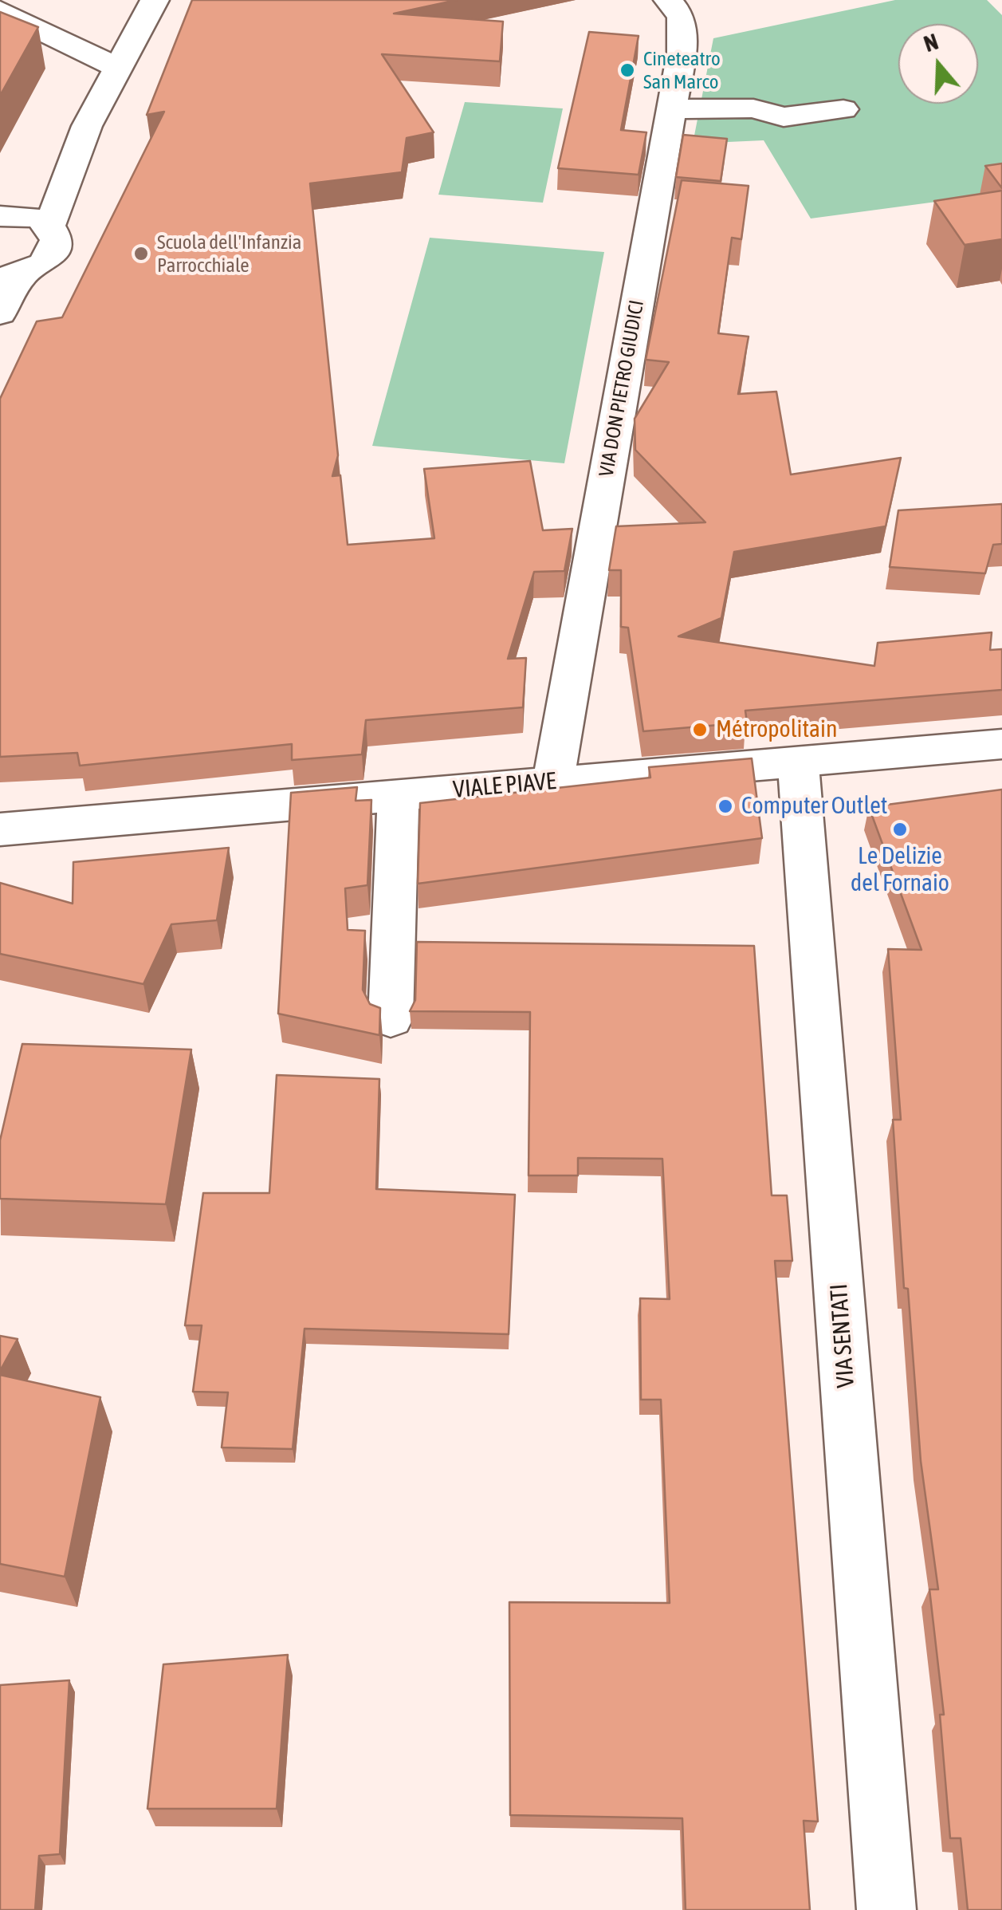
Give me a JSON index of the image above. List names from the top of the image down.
{
  "streets": {
    "street": ["VIA DON PIETRO GIUDICI", "VIALE PIAVE", "VIA SENTATI"]
  },
  "crossings": [
    ["VIA DON PIETRO GIUDICI", "VIALE PIAVE"],
    ["VIALE PIAVE", "VIA SENTATI"]
  ],
  "places": [
    "Cineteatro San Marco",
    "Scuola dell'Infanzia Parrocchiale",
    "Métropolitain",
    "Computer Outlet",
    "Le Delizie del Fornaio"
  ],
  "north": "top"
}
